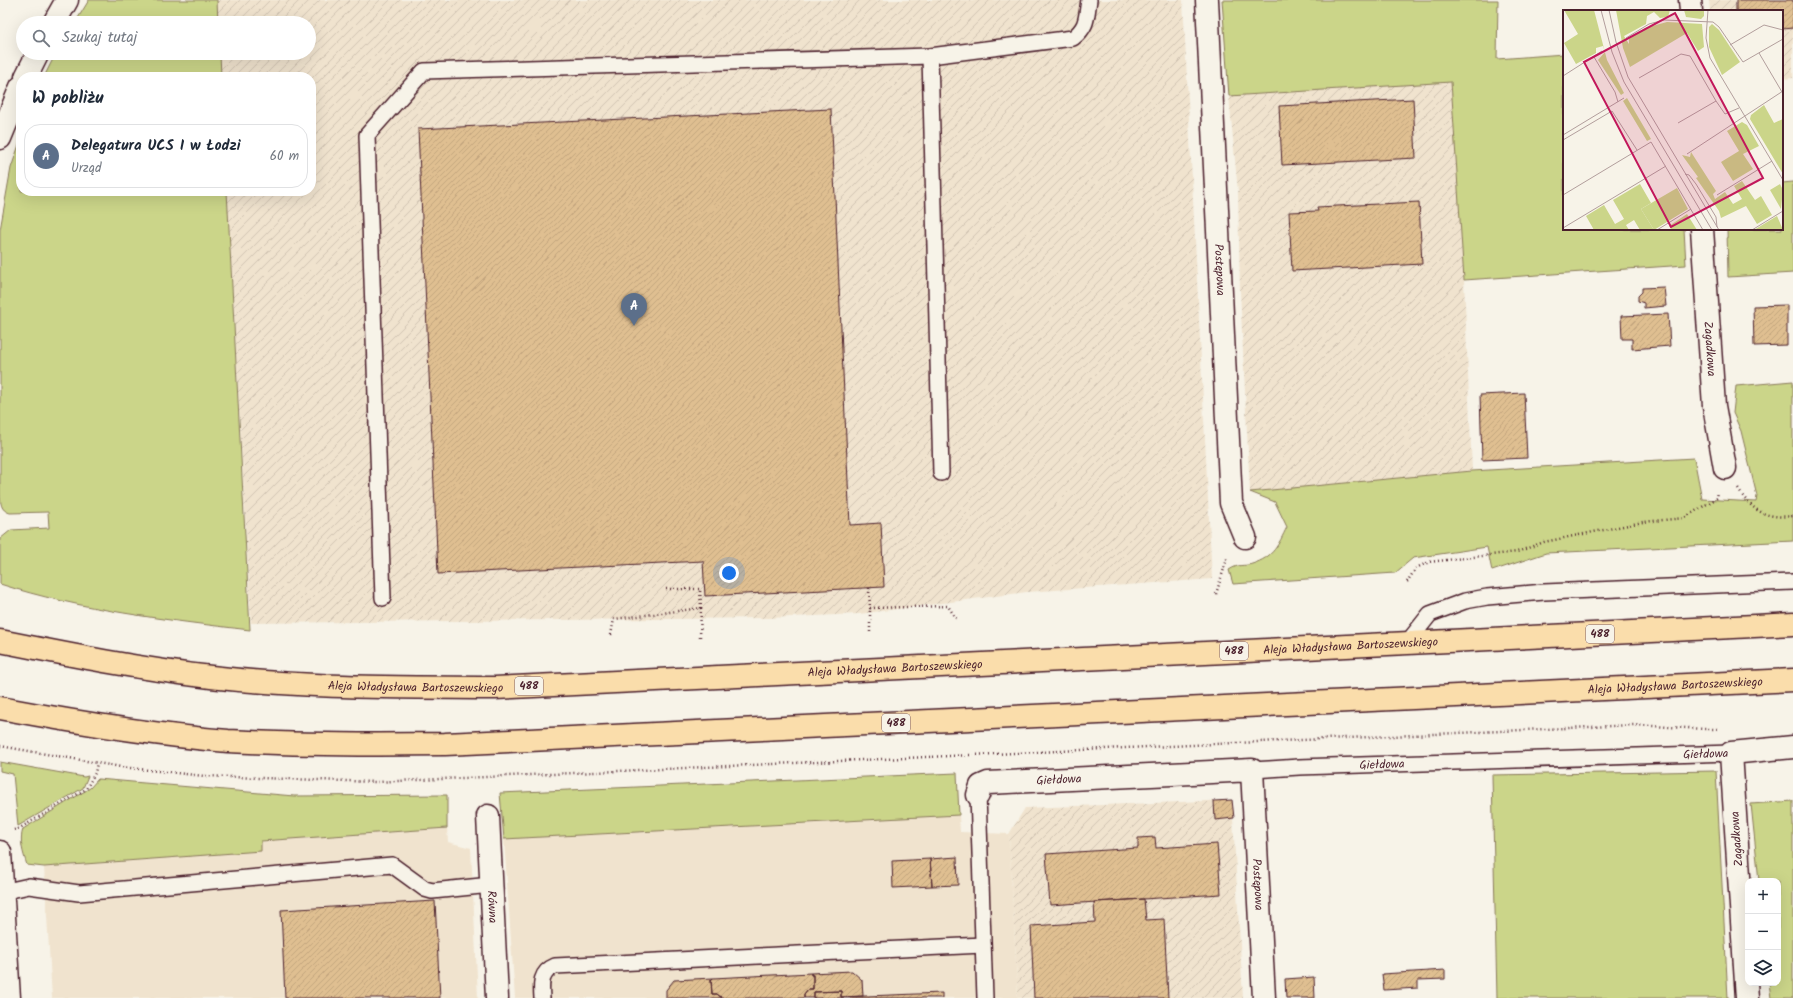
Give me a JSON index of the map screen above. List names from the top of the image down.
{
  "streets": {
    "main road": ["488", "Aleja Władysława Bartoszewskiego"],
    "street": [
      "Postępowa",
      "Zagadkowa",
      "Giełdowa",
      "Równa"
    ]
  },
  "crossings": [
    ["Postępowa", "Giełdowa"],
    ["Zagadkowa", "Giełdowa"]
  ],
  "page": {
    "search": "Szukaj tutaj",
    "heading": "W pobliżu",
    "list": [
      {
        "mark": "A",
        "name": "Delegatura UCS I w Łodzi",
        "note": "Urząd",
        "value": "60 m"
      }
    ],
    "pins": "A",
    "map_buttons": ["+", "−"]
  }
}
